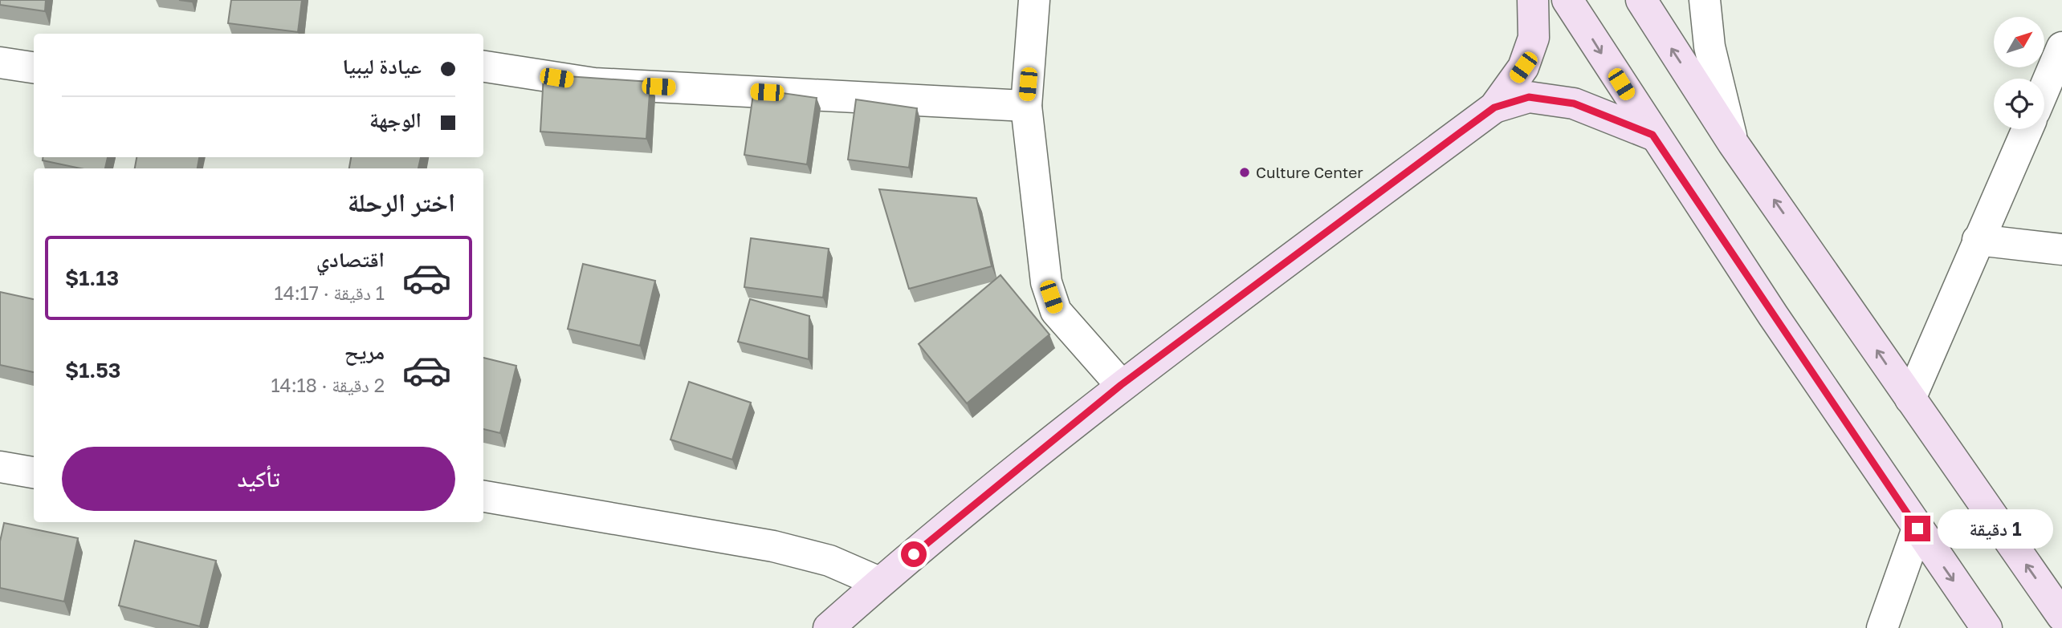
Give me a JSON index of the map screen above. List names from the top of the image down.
{
  "places": ["Culture Center"],
  "north": "top right",
  "page": {
    "banner": ["عيادة ليبيا", "الوجهة"],
    "heading": "اختر الرحلة",
    "list": [
      {
        "name": "اقتصادي",
        "note": "1 دقيقة · 14:17",
        "value": "$1.13"
      },
      {
        "name": "مريح",
        "note": "2 دقيقة · 14:18",
        "value": "$1.53"
      }
    ],
    "buttons": "تأكيد",
    "bubble": "1 دقيقة"
  }
}
